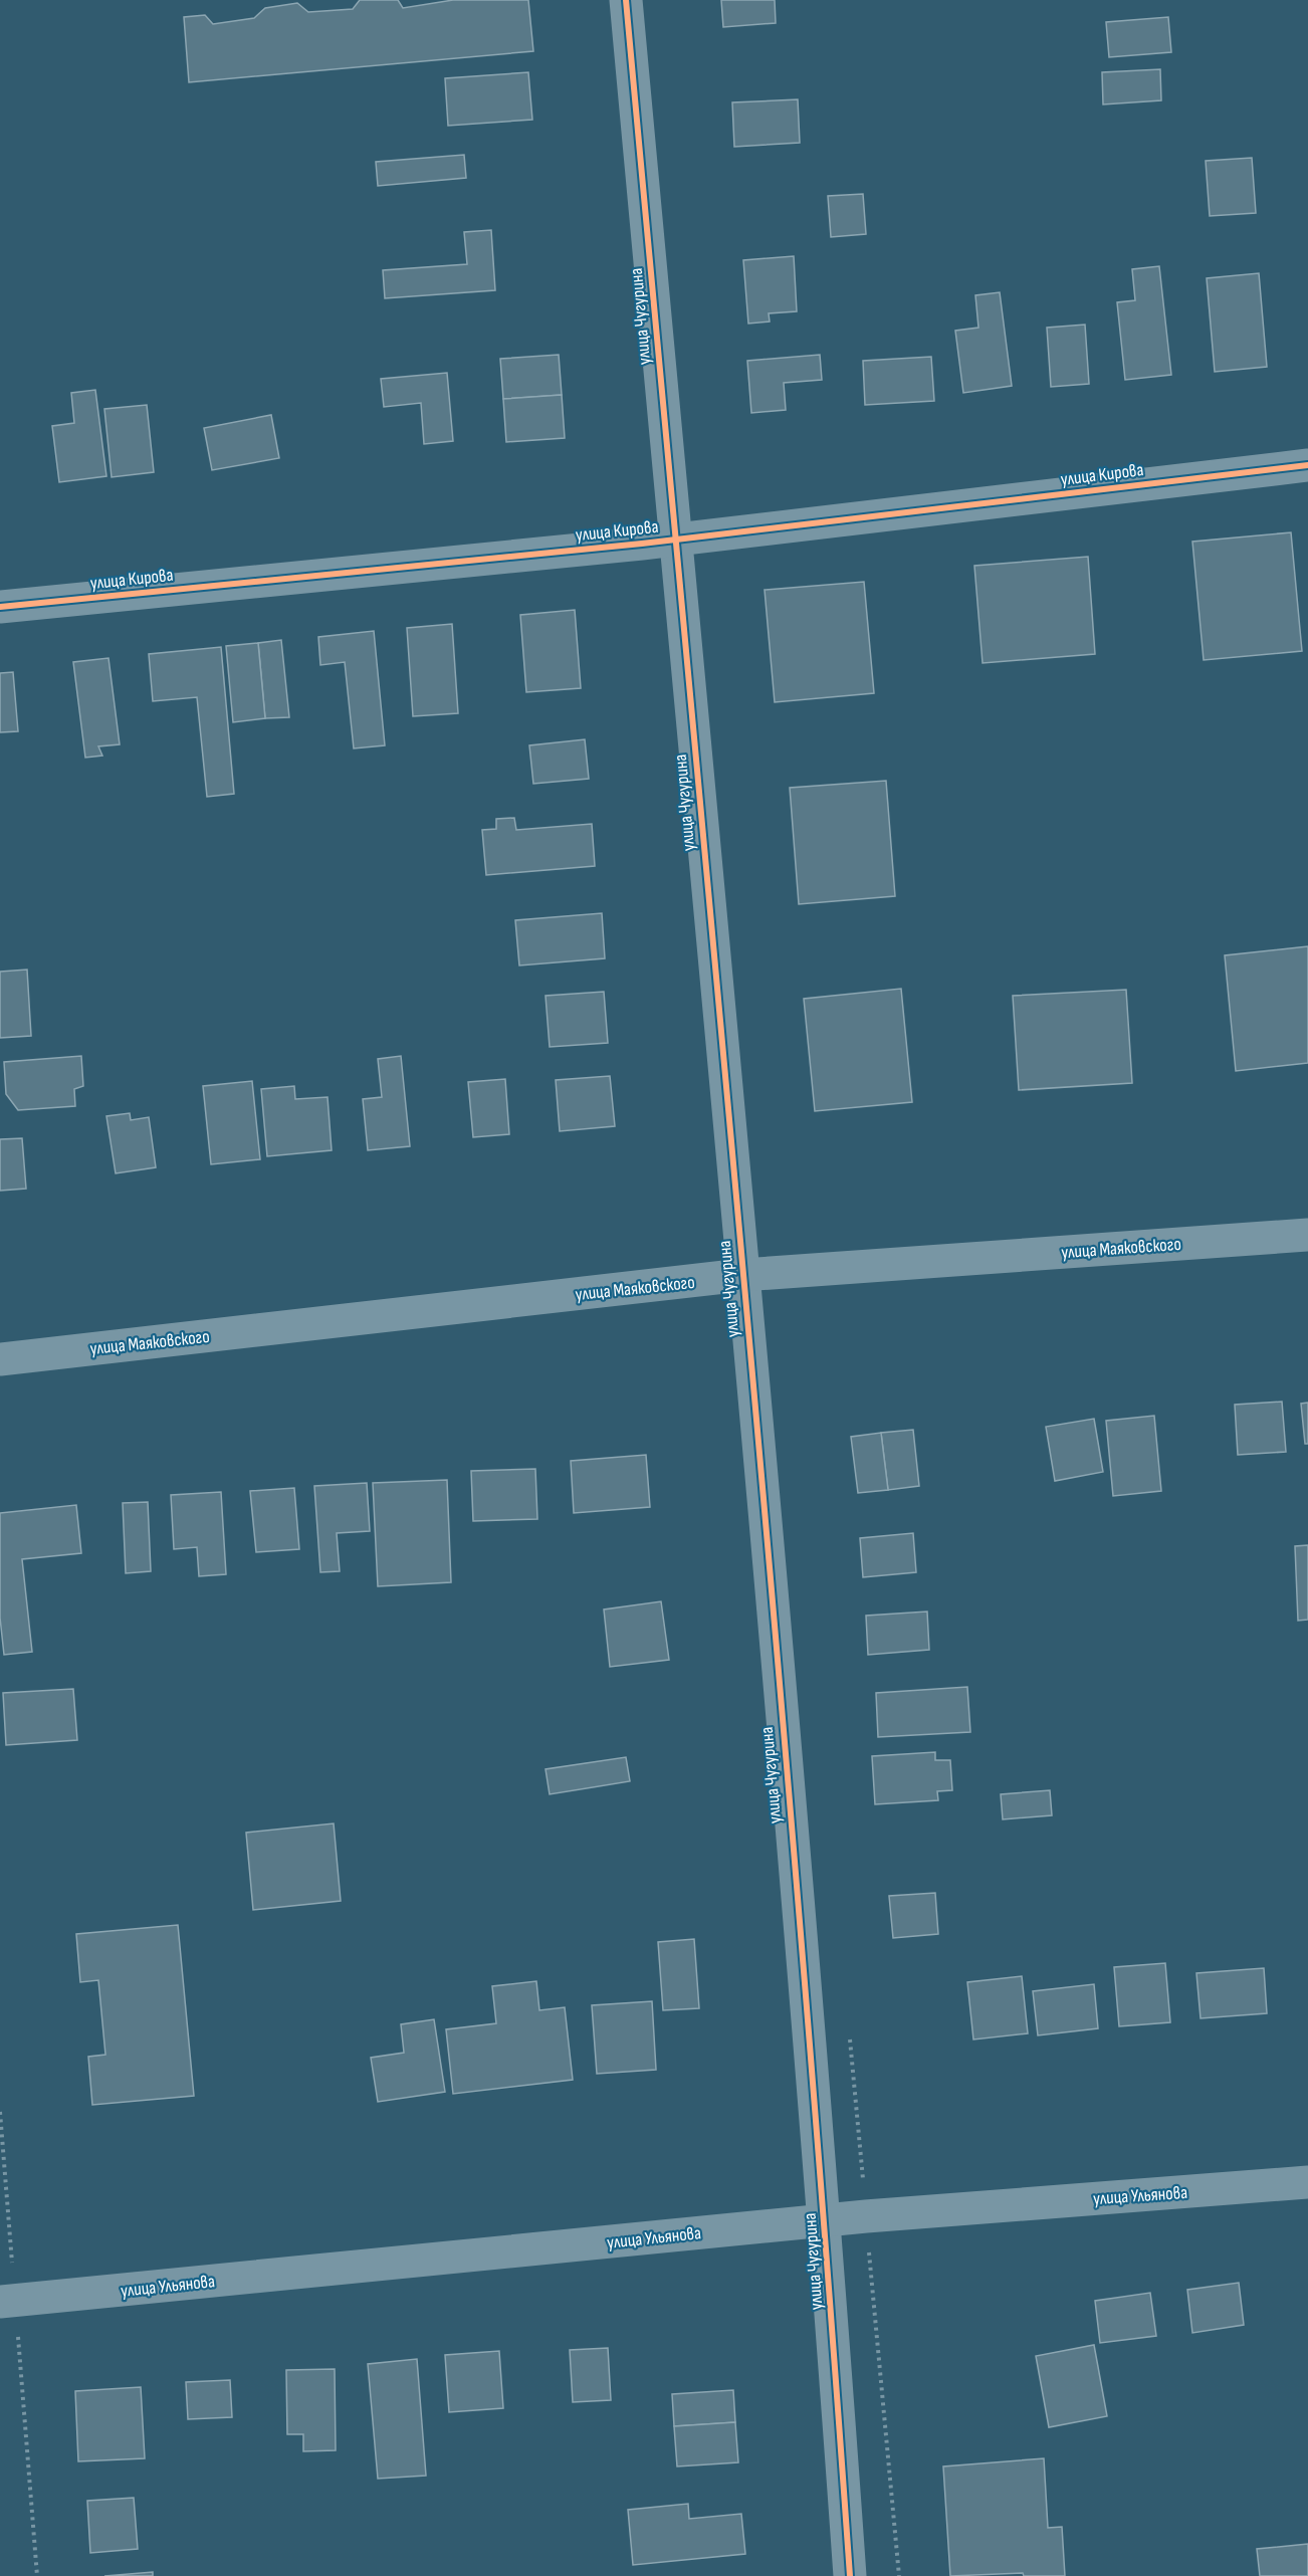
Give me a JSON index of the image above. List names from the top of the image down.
{
  "streets": {
    "street": [
      "улица Чугурина",
      "улица Кирова",
      "улица Маяковского",
      "улица Ульянова"
    ]
  },
  "crossings": [
    ["улица Чугурина", "улица Кирова"],
    ["улица Чугурина", "улица Маяковского"],
    ["улица Чугурина", "улица Ульянова"]
  ]
}
